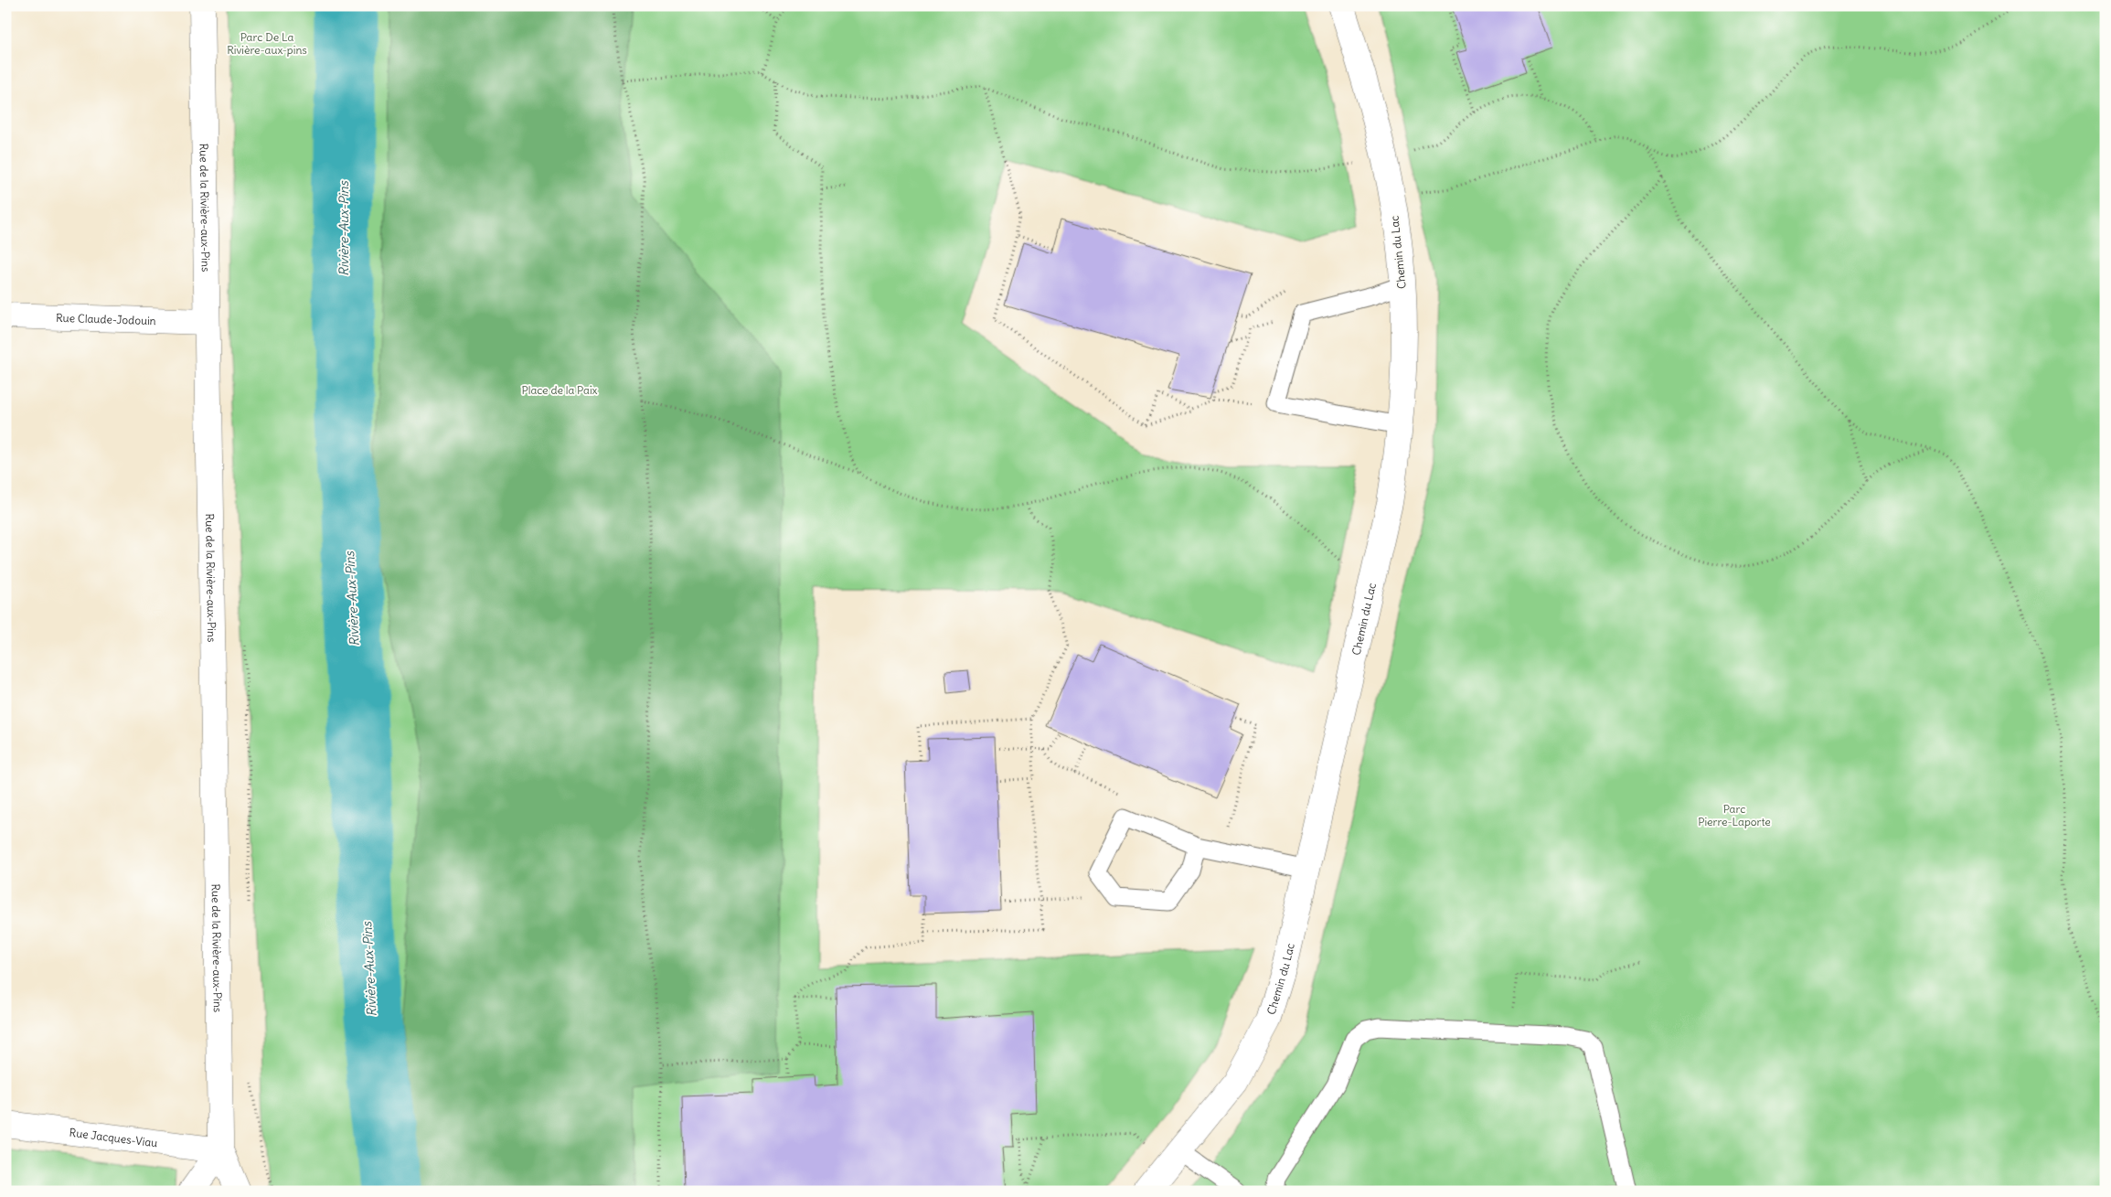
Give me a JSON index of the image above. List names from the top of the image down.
{
  "streets": {
    "street": [
      "Rue de la Rivière-aux-Pins",
      "Chemin du Lac",
      "Rue Claude-Jodouin",
      "Rue Jacques-Viau"
    ]
  },
  "crossings": [
    ["Rue de la Rivière-aux-Pins", "Rue Claude-Jodouin"],
    ["Rue de la Rivière-aux-Pins", "Rue Jacques-Viau"]
  ],
  "water": ["Rivière-Aux-Pins"],
  "parks": ["Parc De La Rivière-aux-pins", "Place de la Paix", "Parc Pierre-Laporte"]
}
